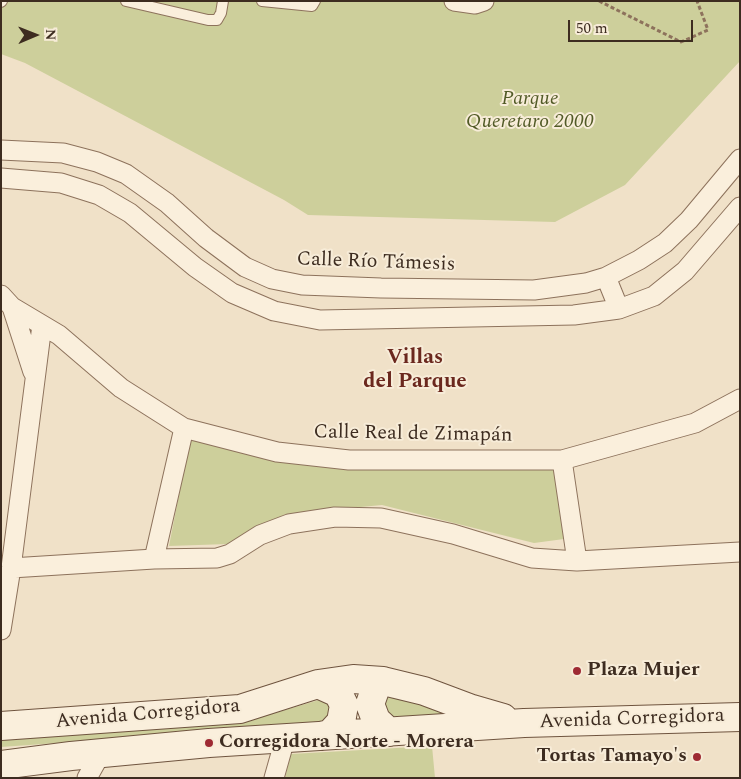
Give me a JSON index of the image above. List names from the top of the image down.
{
  "streets": {
    "main road": ["Avenida Corregidora"],
    "street": ["Calle Río Támesis", "Calle Real de Zimapán"]
  },
  "districts": ["Villas del Parque"],
  "parks": ["Parque Queretaro 2000"],
  "places": ["Plaza Mujer", "Corregidora Norte - Morera", "Tortas Tamayo's"],
  "scale_bar": "50 m",
  "north": "right"
}
